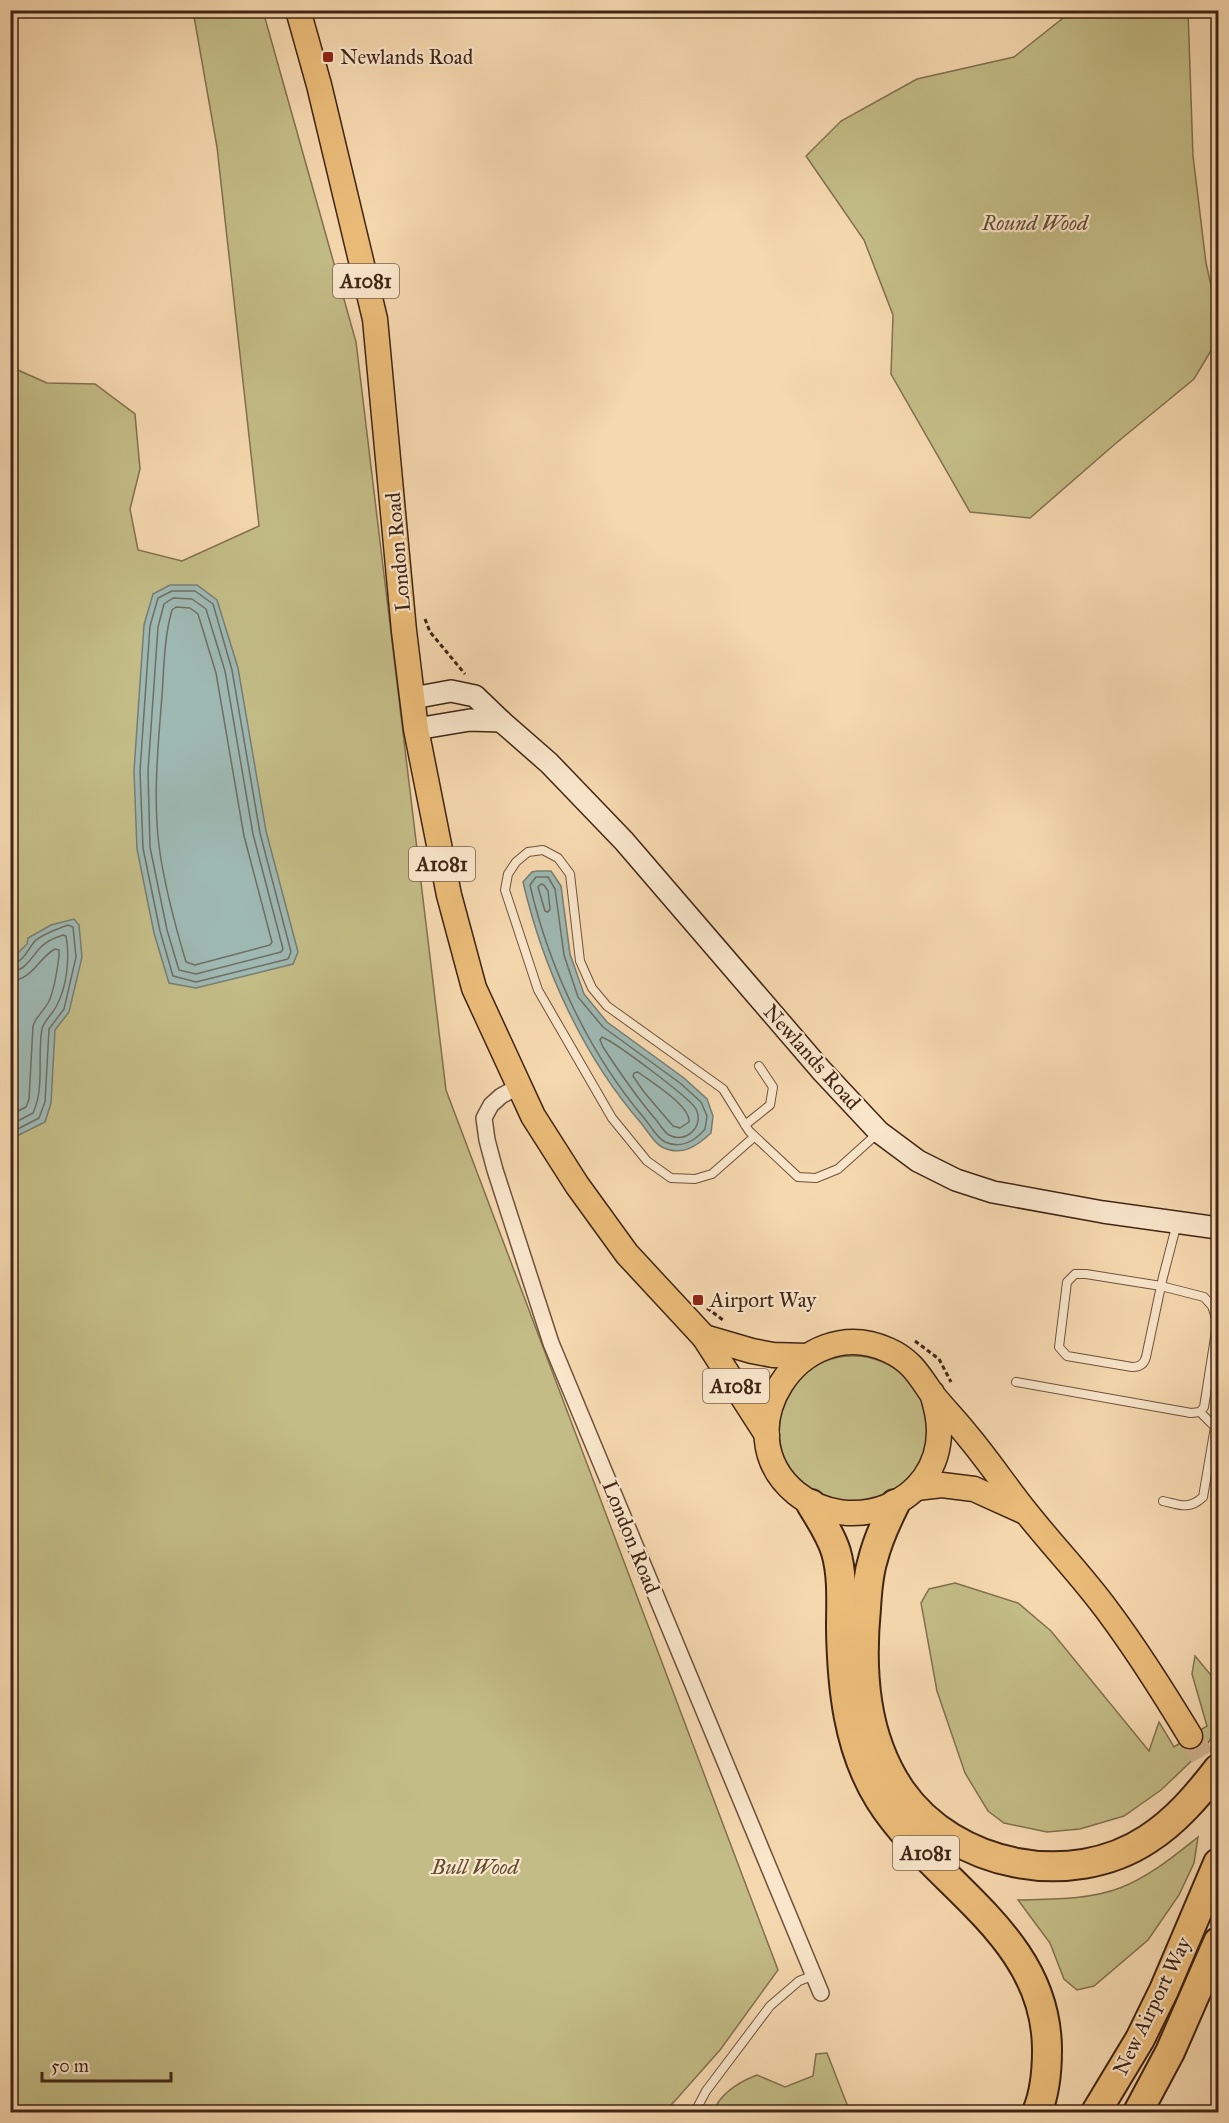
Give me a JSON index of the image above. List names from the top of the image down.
{
  "streets": {
    "highway": ["A1081", "New Airport Way"],
    "main road": ["London Road"],
    "street": ["Newlands Road"]
  },
  "crossings": [
    ["A1081", "London Road"]
  ],
  "parks": ["Round Wood", "Bull Wood"],
  "places": {
    "transit": ["Newlands Road", "Airport Way"]
  },
  "scale_bar": "50 m"
}
